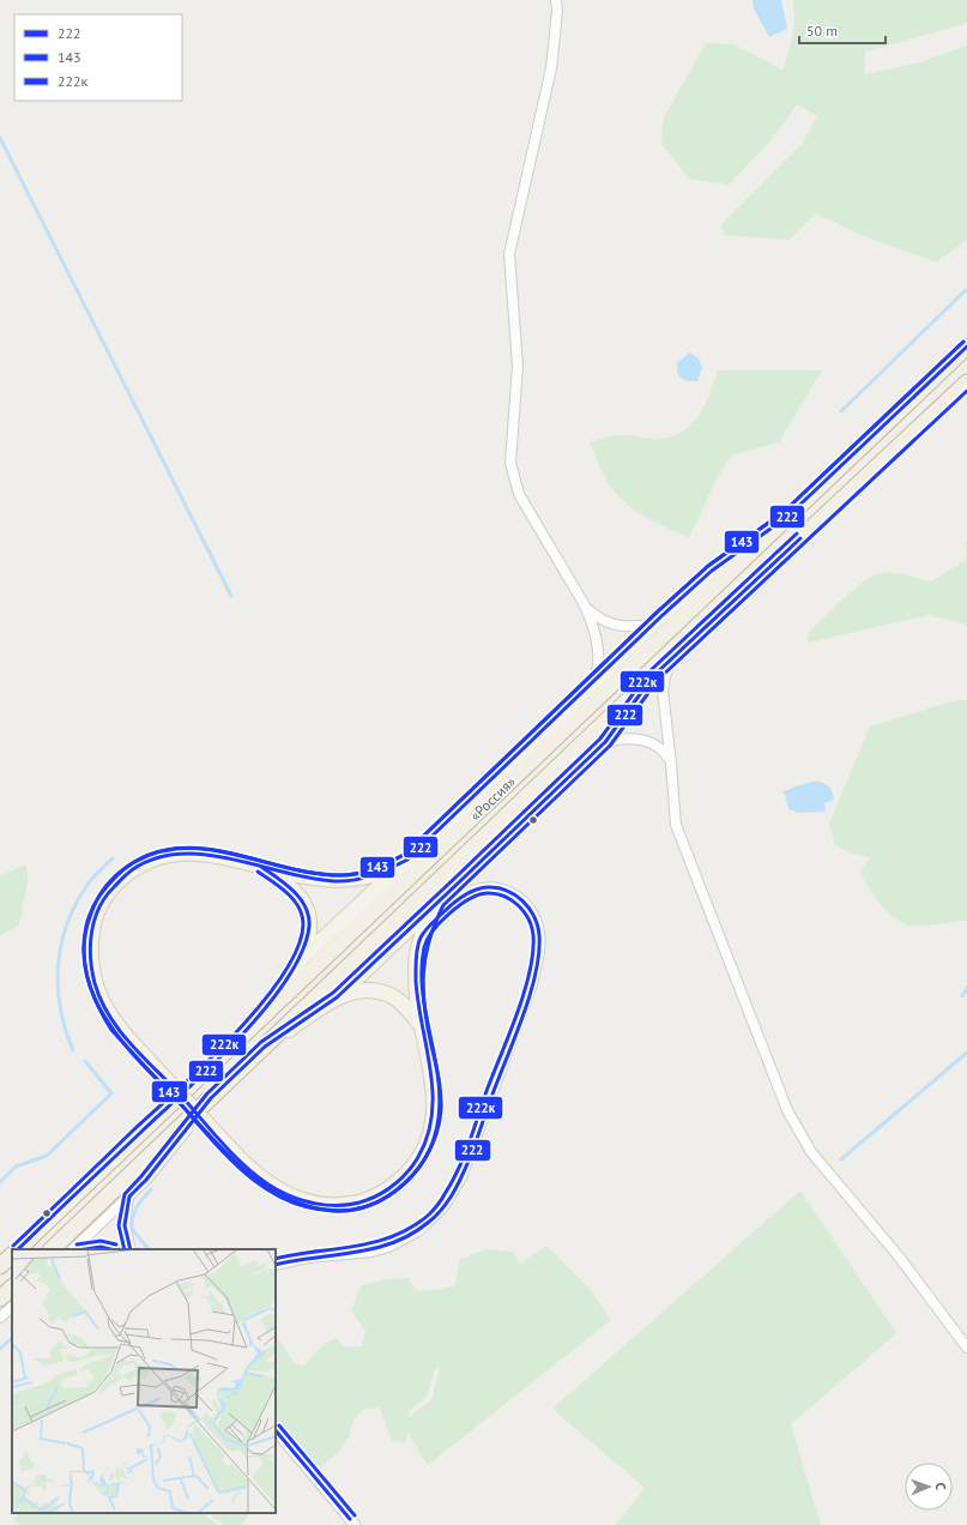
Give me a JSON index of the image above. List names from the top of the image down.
{
  "streets": {
    "highway": ["«Россия»"]
  },
  "lines": ["transit line 143", "transit line 222к", "transit line 222"],
  "legend": ["222", "143", "222к"],
  "scale_bar": "50 m",
  "north": "right"
}
